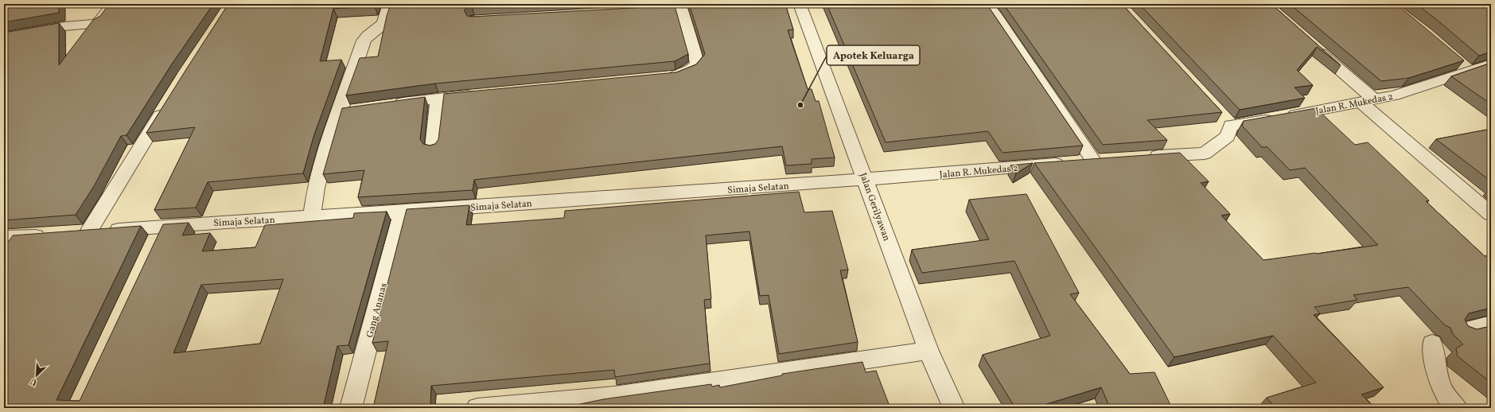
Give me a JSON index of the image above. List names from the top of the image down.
{
  "streets": {
    "street": [
      "Jalan R. Mukedas 2",
      "Simaja Selatan",
      "Jalan Gerilyawan",
      "Gang Ananas"
    ]
  },
  "crossings": [
    ["Jalan R. Mukedas 2", "Simaja Selatan"],
    ["Jalan R. Mukedas 2", "Jalan Gerilyawan"],
    ["Simaja Selatan", "Jalan Gerilyawan"],
    ["Simaja Selatan", "Gang Ananas"]
  ],
  "places": ["Apotek Keluarga"],
  "north": "bottom left"
}
